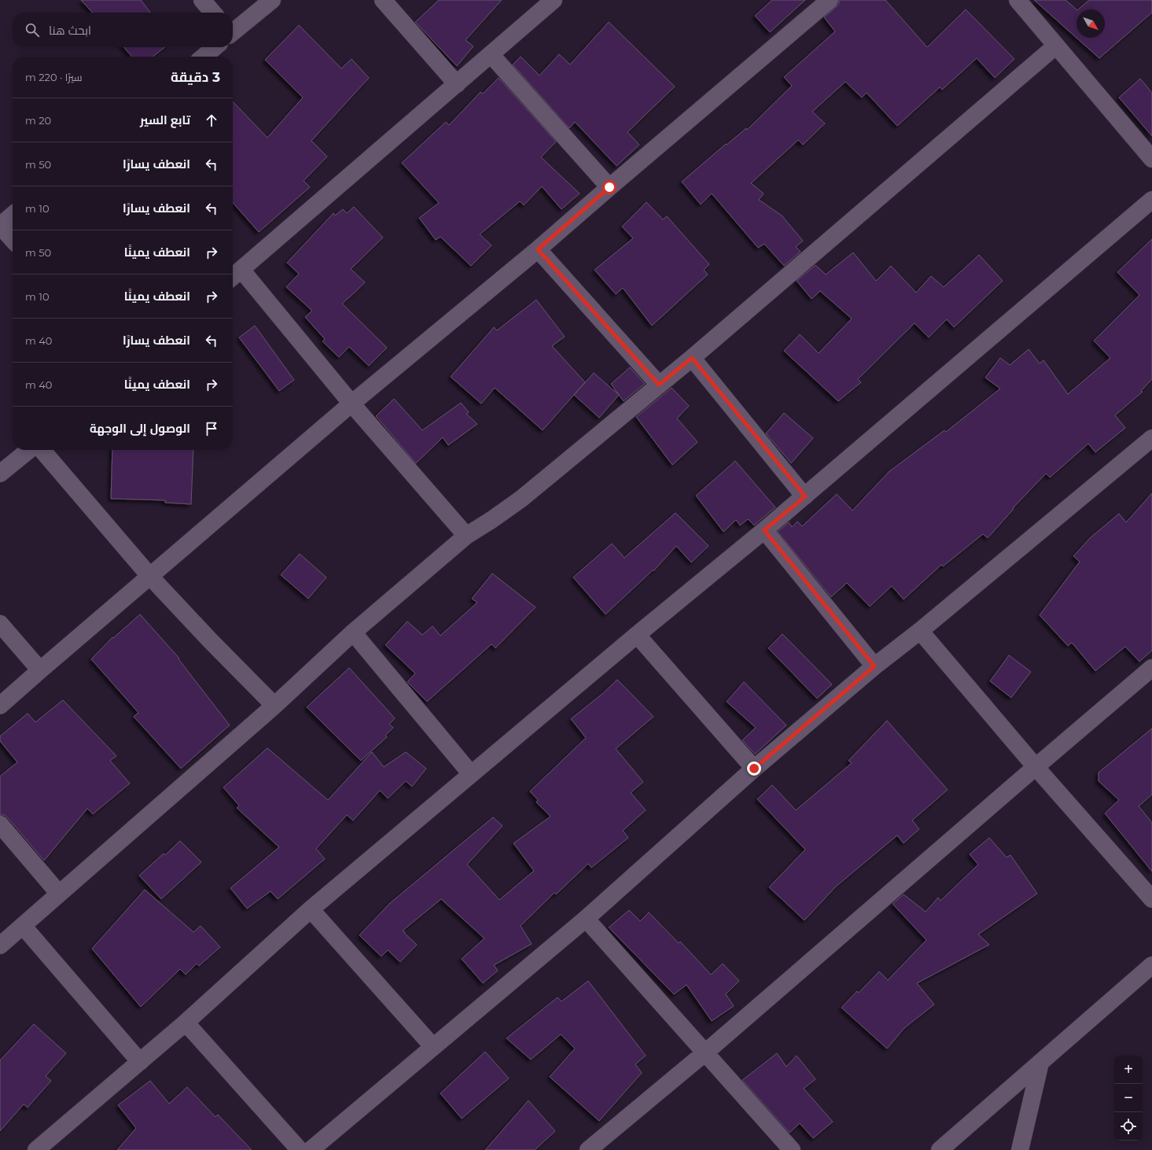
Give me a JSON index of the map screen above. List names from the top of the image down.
{
  "north": "bottom right",
  "page": {
    "search": "ابحث هنا",
    "heading": ["3 دقيقة", "سيرًا · 220 m"],
    "list": [
      ["تابع السير", "20 m"],
      ["انعطف يسارًا", "50 m"],
      ["انعطف يسارًا", "10 m"],
      ["انعطف يمينًا", "50 m"],
      ["انعطف يمينًا", "10 m"],
      ["انعطف يسارًا", "40 m"],
      ["انعطف يمينًا", "40 m"],
      "الوصول إلى الوجهة"
    ],
    "map_buttons": ["+", "−"]
  }
}
